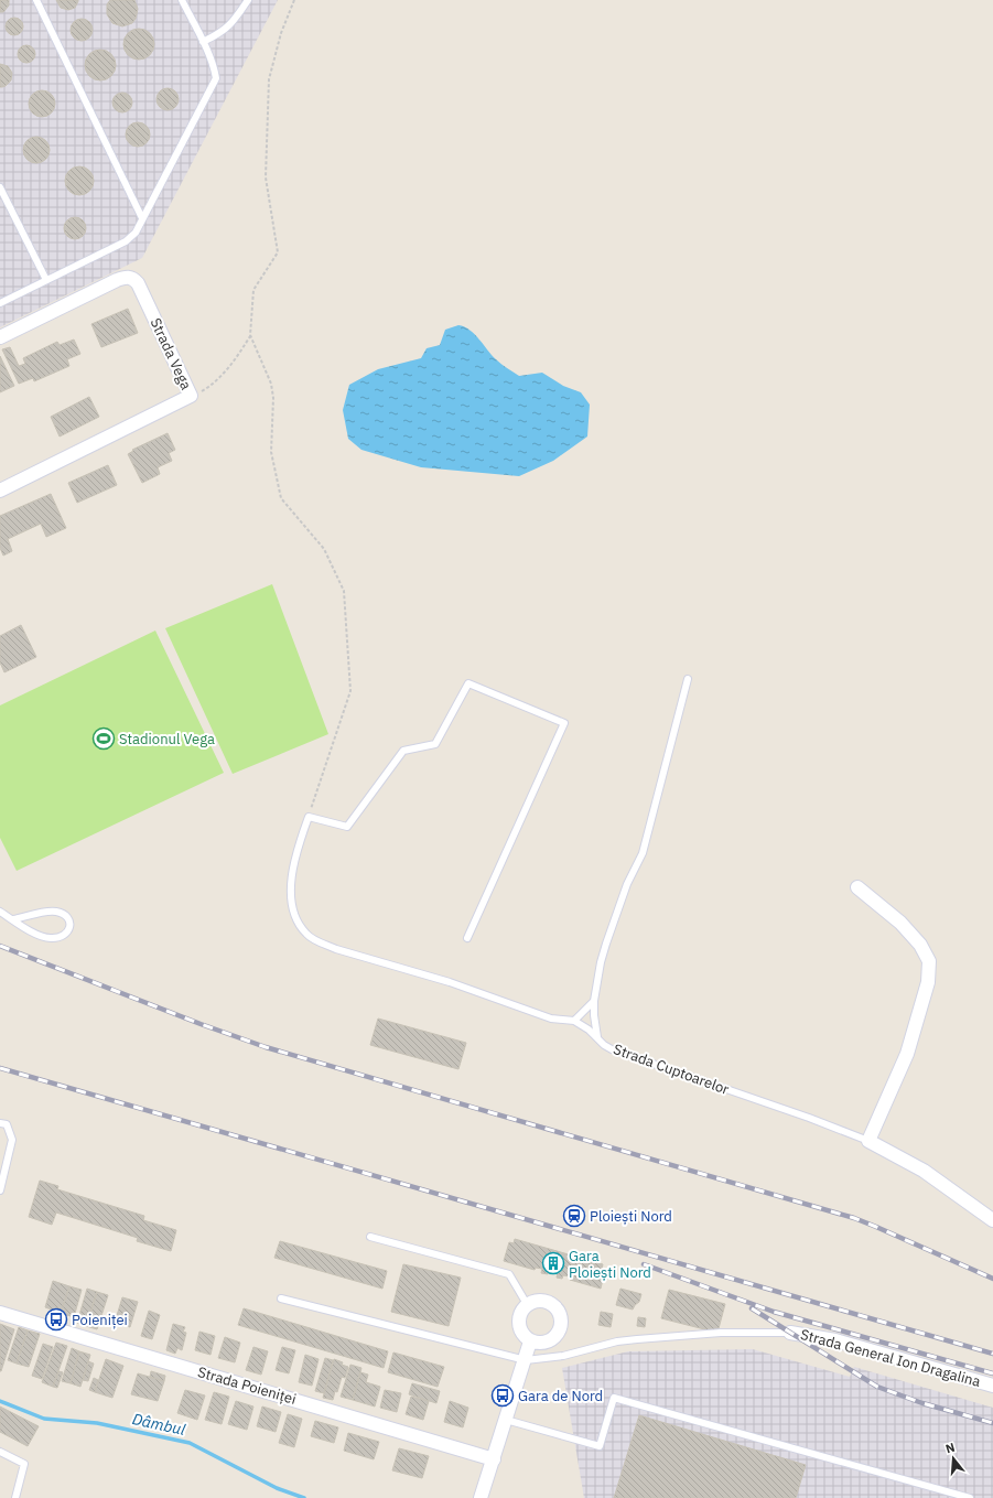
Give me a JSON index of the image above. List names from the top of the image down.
{
  "streets": {
    "street": [
      "Strada Vega",
      "Strada Cuptoarelor",
      "Strada General Ion Dragalina",
      "Strada Poieniței"
    ]
  },
  "water": ["Dâmbul"],
  "places": {
    "sports": ["Stadionul Vega"],
    "station": ["Ploiești Nord"],
    "building": ["Gara Ploiești Nord"],
    "bus stop": ["Poieniței", "Gara de Nord"]
  },
  "north": "top"
}
